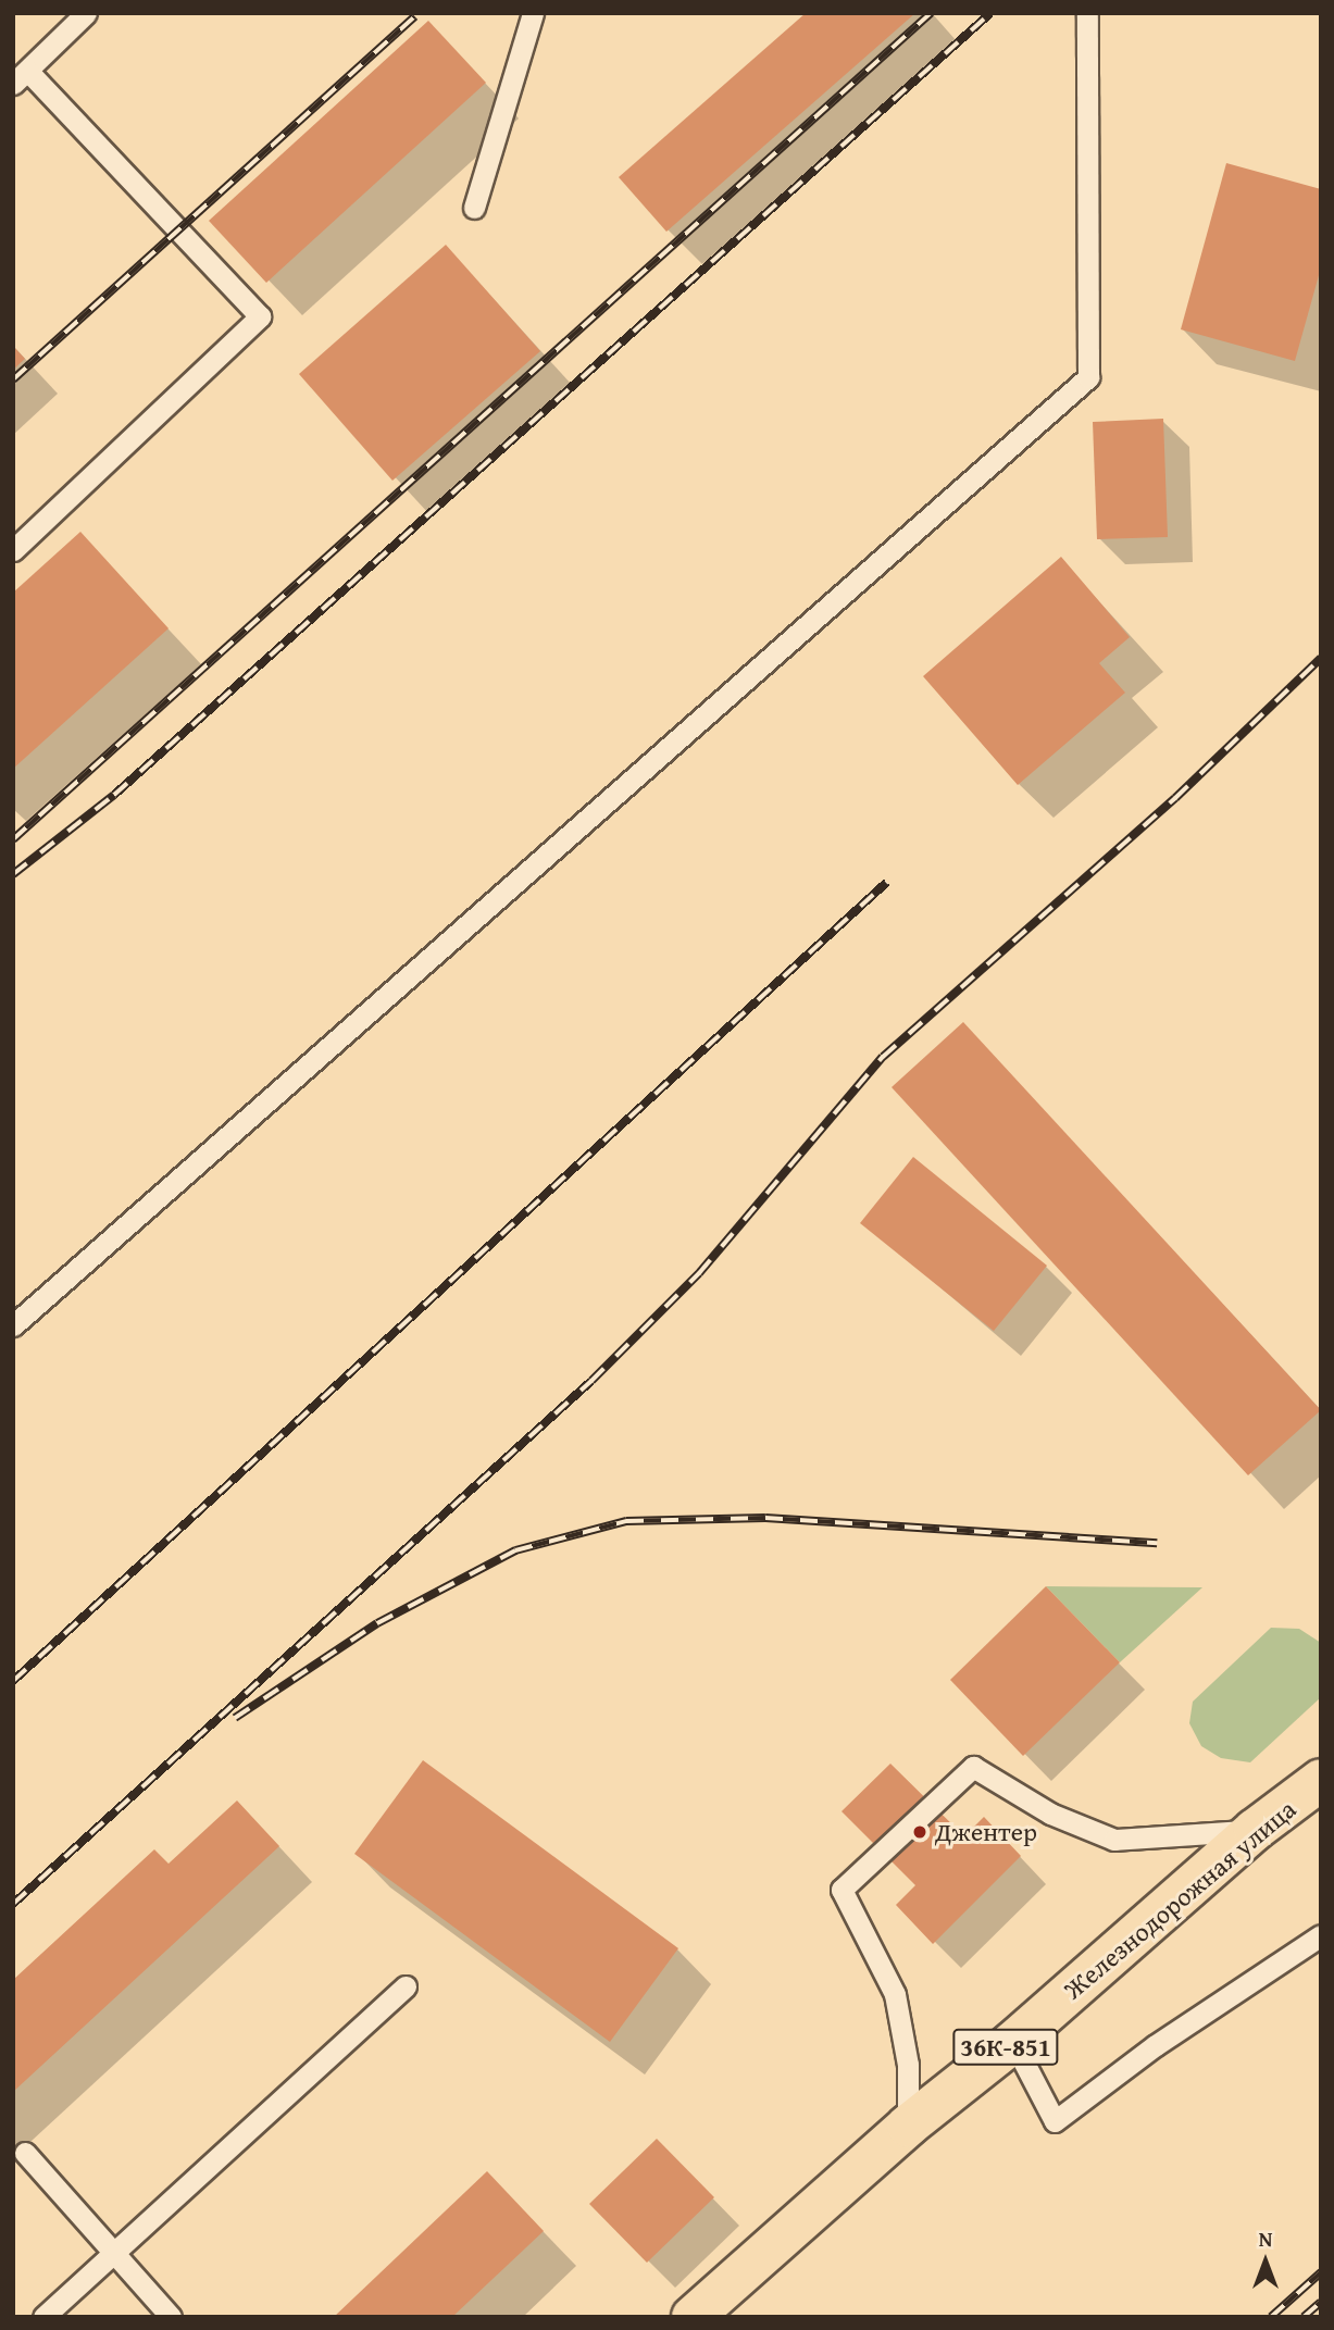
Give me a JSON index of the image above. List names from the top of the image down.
{
  "streets": {
    "main road": ["Железнодорожная улица", "36К-851"]
  },
  "places": ["Джентер"],
  "north": "top"
}
